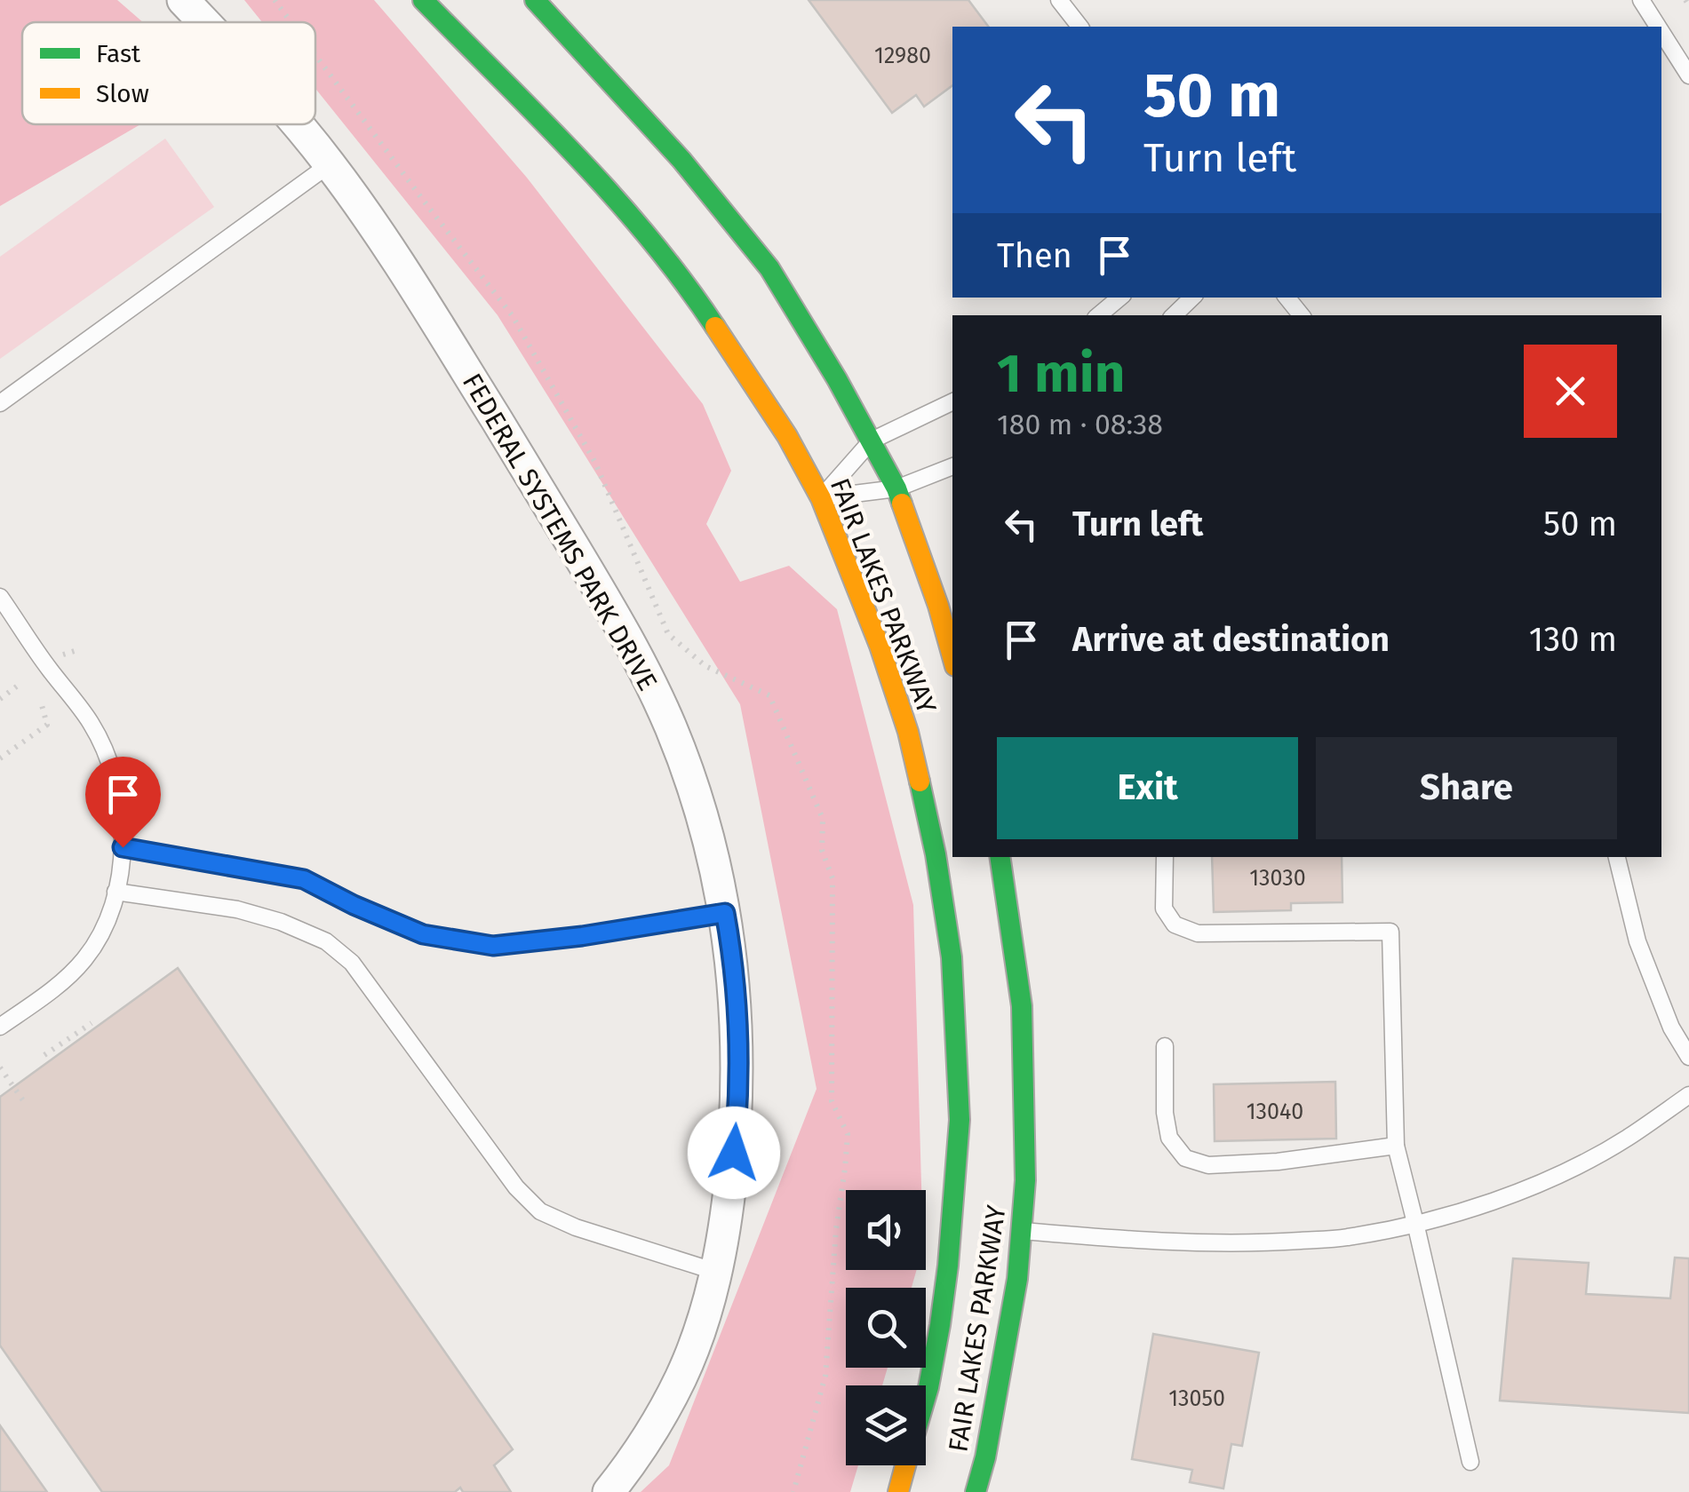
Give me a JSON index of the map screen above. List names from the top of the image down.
{
  "streets": {
    "main road": ["FAIR LAKES PARKWAY"],
    "street": ["FEDERAL SYSTEMS PARK DRIVE"]
  },
  "house_numbers": [
    "12980",
    "13030",
    "13040",
    "13050"
  ],
  "legend": ["Fast", "Slow"],
  "page": {
    "turn": ["50 m", "Turn left"],
    "then": "Then",
    "heading": ["1 min", "180 m · 08:38"],
    "list": [
      {
        "name": "Turn left",
        "value": "50 m"
      },
      {
        "name": "Arrive at destination",
        "value": "130 m"
      }
    ],
    "buttons": ["Exit", "Share"]
  }
}
